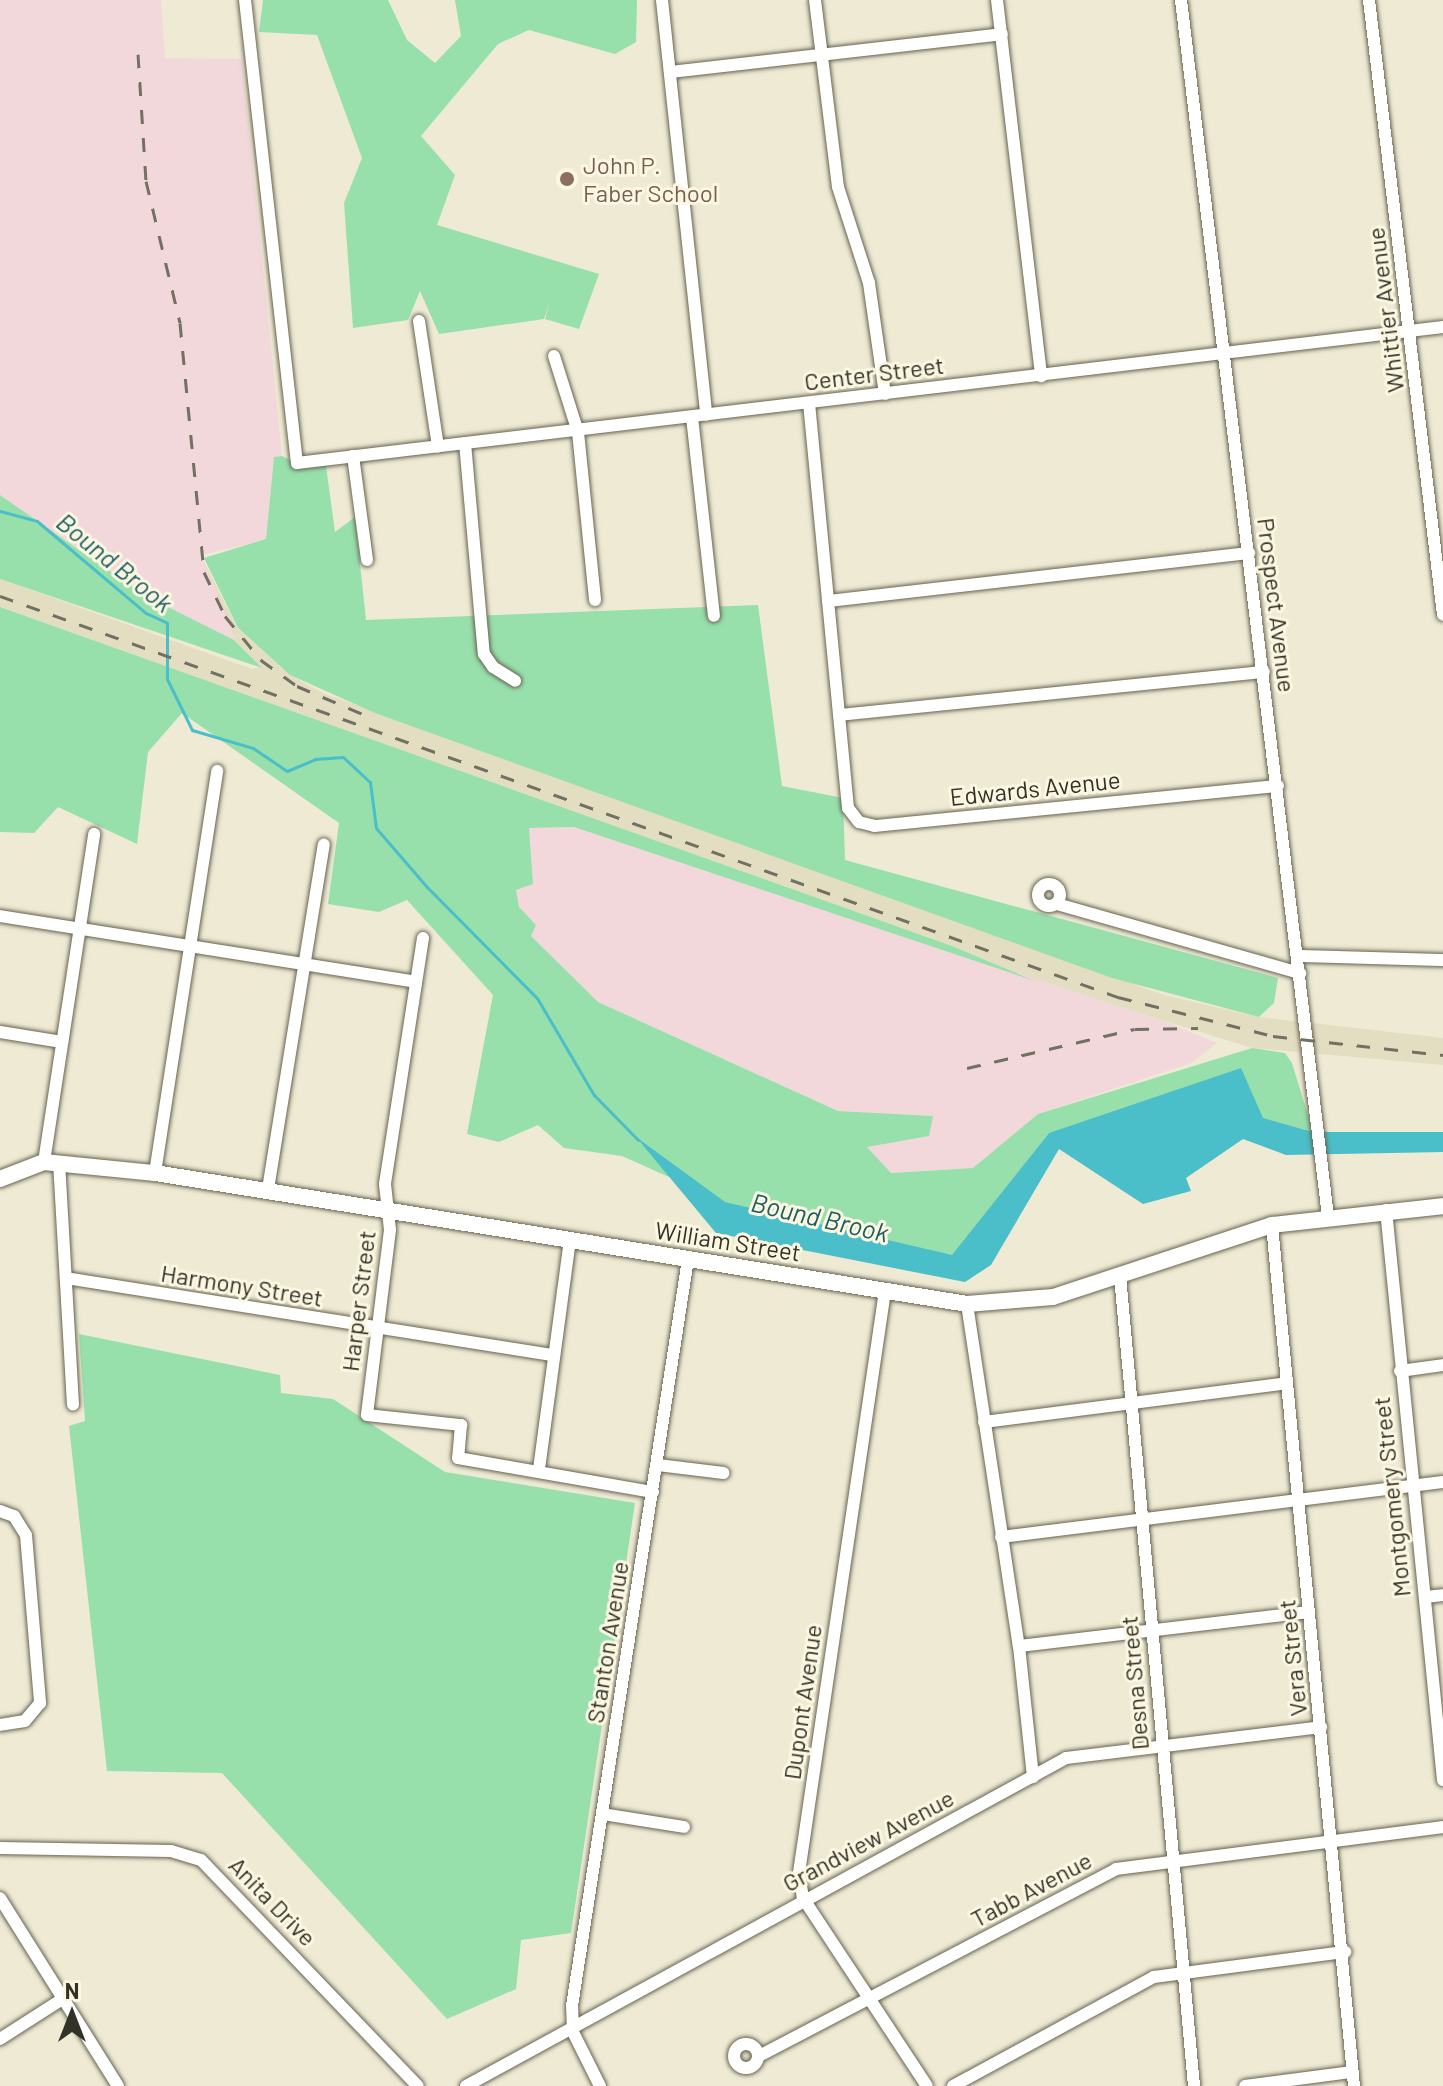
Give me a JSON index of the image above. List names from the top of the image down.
{
  "streets": {
    "main road": ["William Street"],
    "street": [
      "Whittier Avenue",
      "Center Street",
      "Prospect Avenue",
      "Edwards Avenue",
      "Harmony Street",
      "Harper Street",
      "Montgomery Street",
      "Stanton Avenue",
      "Vera Street",
      "Desna Street",
      "Dupont Avenue",
      "Grandview Avenue",
      "Tabb Avenue",
      "Anita Drive"
    ]
  },
  "crossings": [
    ["Whittier Avenue", "Center Street"],
    ["Center Street", "Prospect Avenue"],
    ["Center Street", "Edwards Avenue"],
    ["Prospect Avenue", "Edwards Avenue"],
    ["Prospect Avenue", "William Street"],
    ["William Street", "Harper Street"],
    ["William Street", "Montgomery Street"],
    ["William Street", "Stanton Avenue"],
    ["William Street", "Vera Street"],
    ["William Street", "Desna Street"],
    ["William Street", "Dupont Avenue"],
    ["Harmony Street", "Harper Street"],
    ["Stanton Avenue", "Grandview Avenue"],
    ["Vera Street", "Grandview Avenue"],
    ["Vera Street", "Tabb Avenue"],
    ["Desna Street", "Grandview Avenue"],
    ["Desna Street", "Tabb Avenue"],
    ["Dupont Avenue", "Grandview Avenue"]
  ],
  "water": ["Bound Brook"],
  "places": ["John P. Faber School"],
  "north": "top"
}
